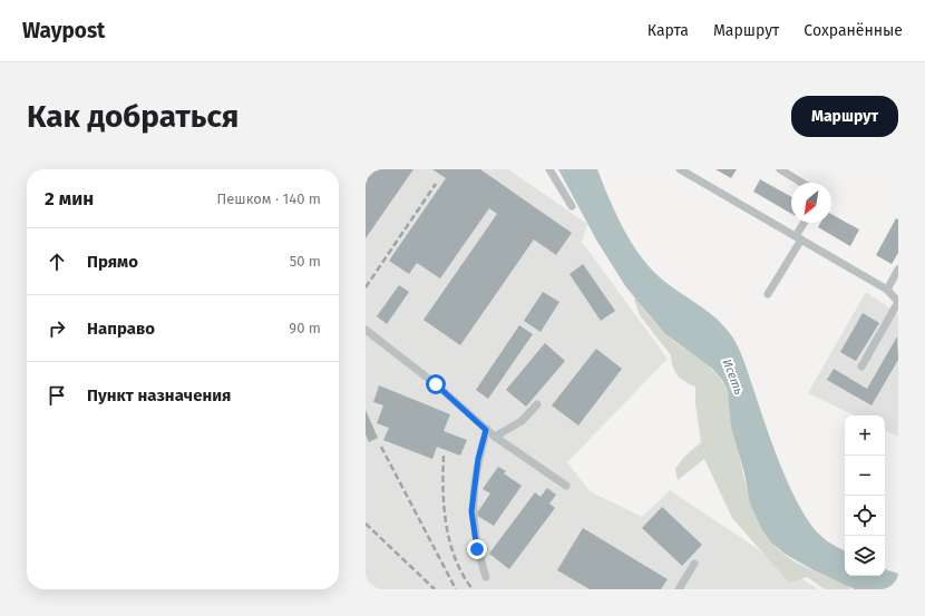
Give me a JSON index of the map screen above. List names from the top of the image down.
{
  "water": ["Исеть"],
  "north": "bottom left",
  "page": {
    "header": "Waypost",
    "nav": ["Карта", "Маршрут", "Сохранённые"],
    "buttons": "Маршрут",
    "title": "Как добраться",
    "heading": ["2 мин", "Пешком · 140 m"],
    "list": [
      ["Прямо", "50 m"],
      ["Направо", "90 m"],
      "Пункт назначения"
    ],
    "map_buttons": ["+", "−"]
  }
}
